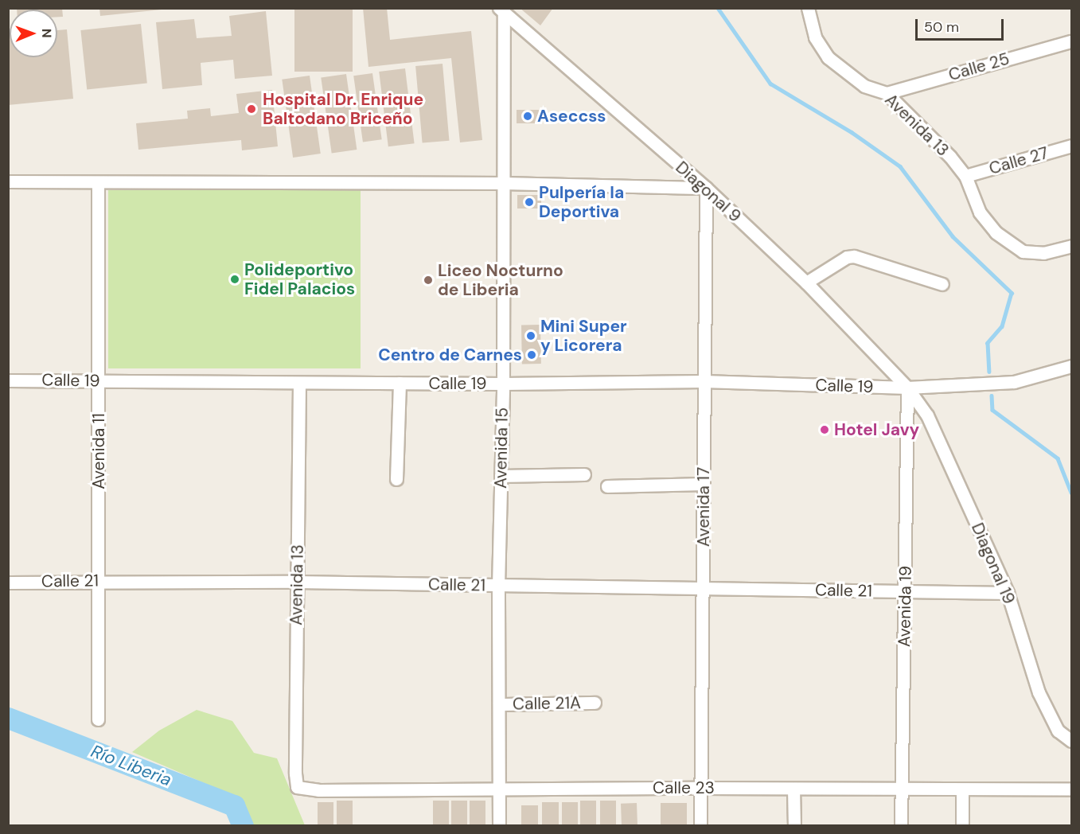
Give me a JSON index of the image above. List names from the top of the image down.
{
  "streets": {
    "street": [
      "Calle 25",
      "Avenida 13",
      "Calle 27",
      "Diagonal 9",
      "Calle 19",
      "Avenida 15",
      "Avenida 11",
      "Avenida 17",
      "Diagonal 19",
      "Calle 21",
      "Avenida 19",
      "Calle 21A",
      "Calle 23"
    ]
  },
  "crossings": [
    ["Calle 25", "Avenida 13"],
    ["Avenida 13", "Calle 27"],
    ["Avenida 13", "Calle 19"],
    ["Avenida 13", "Calle 21"],
    ["Avenida 13", "Calle 23"],
    ["Diagonal 9", "Calle 19"],
    ["Diagonal 9", "Avenida 15"],
    ["Diagonal 9", "Avenida 17"],
    ["Diagonal 9", "Diagonal 19"],
    ["Diagonal 9", "Avenida 19"],
    ["Calle 19", "Avenida 15"],
    ["Calle 19", "Avenida 11"],
    ["Calle 19", "Avenida 17"],
    ["Calle 19", "Diagonal 19"],
    ["Calle 19", "Avenida 19"],
    ["Avenida 15", "Calle 21"],
    ["Avenida 15", "Calle 21A"],
    ["Avenida 15", "Calle 23"],
    ["Avenida 11", "Calle 21"],
    ["Avenida 17", "Calle 21"],
    ["Avenida 17", "Calle 23"],
    ["Diagonal 19", "Calle 21"],
    ["Diagonal 19", "Avenida 19"],
    ["Calle 21", "Avenida 19"],
    ["Avenida 19", "Calle 23"]
  ],
  "water": ["Río Liberia"],
  "places": [
    "Hospital Dr. Enrique Baltodano Briceño",
    "Aseccss",
    "Pulpería la Deportiva",
    "Polideportivo Fidel Palacios",
    "Liceo Nocturno de Liberia",
    "Mini Super y Licorera",
    "Centro de Carnes",
    "Hotel Javy"
  ],
  "scale_bar": "50 m",
  "north": "right"
}
